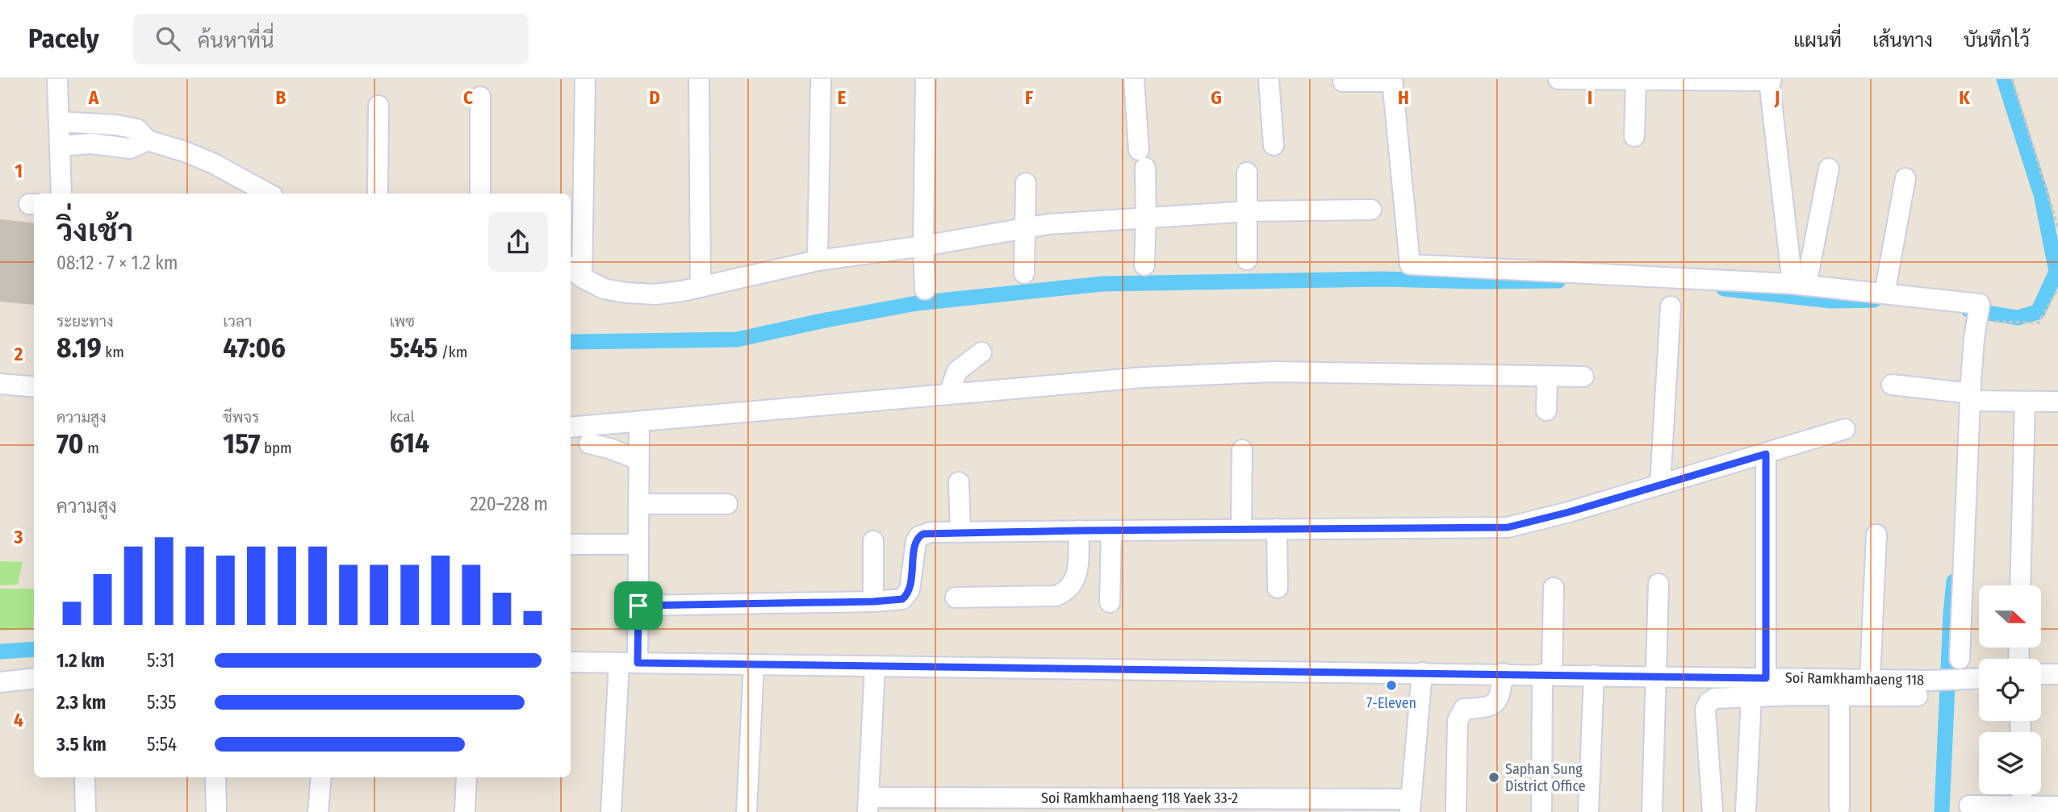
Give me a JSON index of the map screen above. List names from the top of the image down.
{
  "streets": {
    "street": ["Soi Ramkhamhaeng 118", "Soi Ramkhamhaeng 118 Yaek 33-2"]
  },
  "places": ["7-Eleven", "Saphan Sung District Office"],
  "north": "right",
  "page": {
    "header": "Pacely",
    "search": "ค้นหาที่นี่",
    "nav": ["แผนที่", "เส้นทาง", "บันทึกไว้"],
    "heading": ["วิ่งเช้า", "08:12 · 7 × 1.2 km"],
    "stats": [
      ["ระยะทาง", "8.19 km"],
      ["เวลา", "47:06"],
      ["เพซ", "5:45 /km"],
      ["ความสูง", "70 m"],
      ["ชีพจร", "157 bpm"],
      ["kcal", "614"]
    ],
    "chart": ["ความสูง", "220–228 m"],
    "list": [
      {
        "name": "1.2 km",
        "note": "5:31"
      },
      {
        "name": "2.3 km",
        "note": "5:35"
      },
      {
        "name": "3.5 km",
        "note": "5:54"
      }
    ]
  },
  "grid": {
    "columns": [
      "A",
      "B",
      "C",
      "D",
      "E",
      "F",
      "G",
      "H",
      "I",
      "J",
      "K"
    ],
    "rows": [
      "1",
      "2",
      "3",
      "4"
    ]
  }
}
